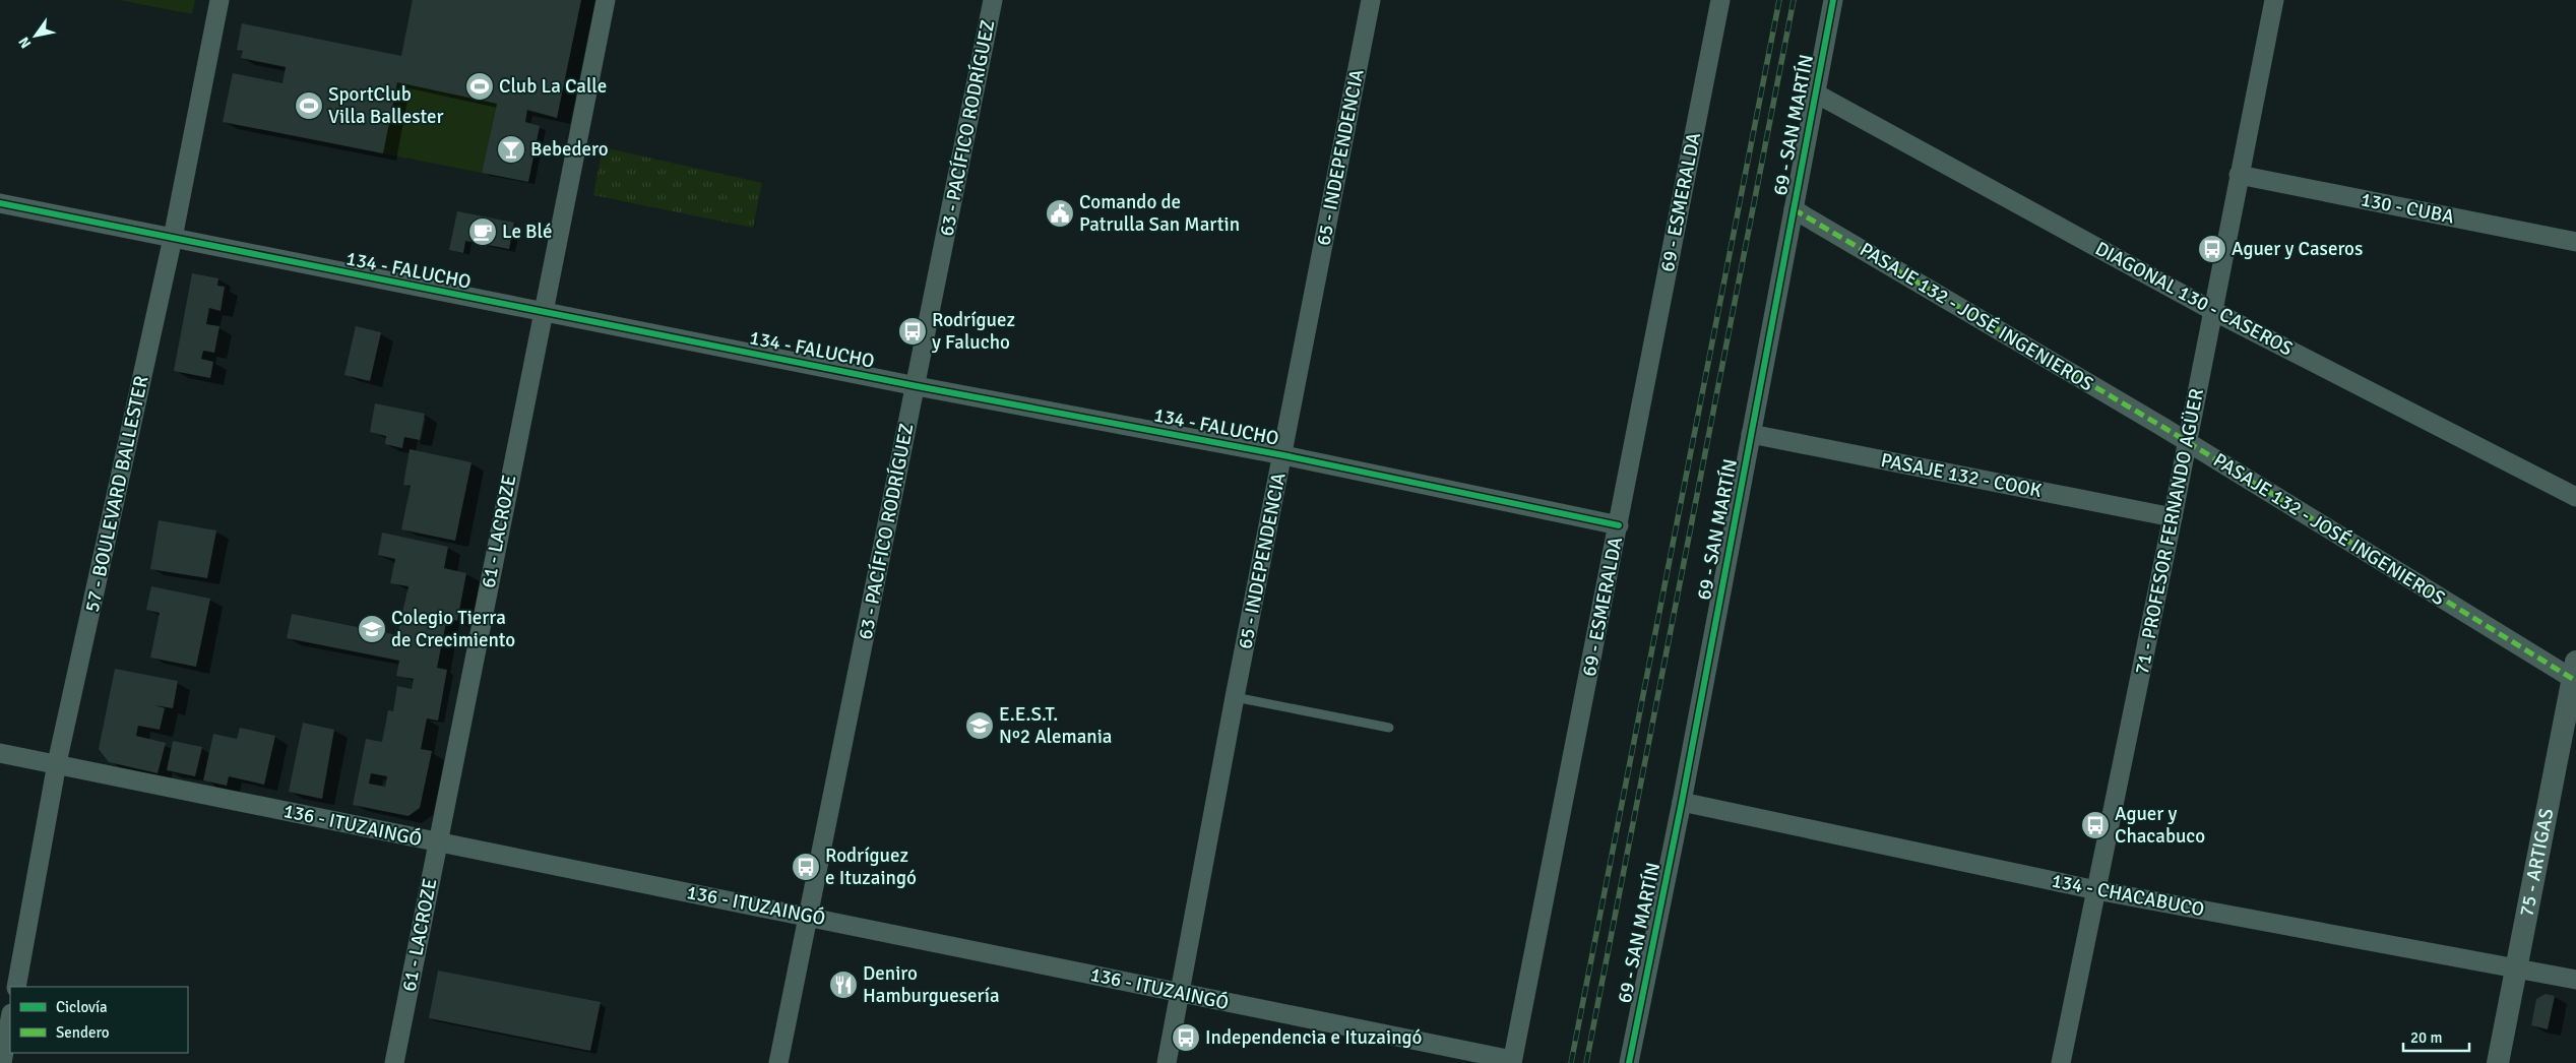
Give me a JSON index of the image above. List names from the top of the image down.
{
  "streets": {
    "street": [
      "69 - SAN MARTÍN",
      "63 - PACÍFICO RODRÍGUEZ",
      "65 - INDEPENDENCIA",
      "69 - ESMERALDA",
      "130 - CUBA",
      "134 - FALUCHO",
      "DIAGONAL 130 - CASEROS",
      "PASAJE 132 - JOSÉ INGENIEROS",
      "PASAJE 132 - COOK",
      "57 - BOULEVARD BALLESTER",
      "61 - LACROZE",
      "71 - PROFESOR FERNANDO AGÜER",
      "136 - ITUZAINGÓ",
      "75 - ARTIGAS",
      "134 - CHACABUCO"
    ]
  },
  "crossings": [
    ["69 - SAN MARTÍN", "DIAGONAL 130 - CASEROS"],
    ["69 - SAN MARTÍN", "PASAJE 132 - JOSÉ INGENIEROS"],
    ["69 - SAN MARTÍN", "PASAJE 132 - COOK"],
    ["69 - SAN MARTÍN", "134 - CHACABUCO"],
    ["63 - PACÍFICO RODRÍGUEZ", "134 - FALUCHO"],
    ["63 - PACÍFICO RODRÍGUEZ", "136 - ITUZAINGÓ"],
    ["65 - INDEPENDENCIA", "134 - FALUCHO"],
    ["65 - INDEPENDENCIA", "136 - ITUZAINGÓ"],
    ["69 - ESMERALDA", "134 - FALUCHO"],
    ["69 - ESMERALDA", "136 - ITUZAINGÓ"],
    ["130 - CUBA", "71 - PROFESOR FERNANDO AGÜER"],
    ["134 - FALUCHO", "57 - BOULEVARD BALLESTER"],
    ["134 - FALUCHO", "61 - LACROZE"],
    ["DIAGONAL 130 - CASEROS", "71 - PROFESOR FERNANDO AGÜER"],
    ["PASAJE 132 - JOSÉ INGENIEROS", "71 - PROFESOR FERNANDO AGÜER"],
    ["PASAJE 132 - JOSÉ INGENIEROS", "75 - ARTIGAS"],
    ["PASAJE 132 - COOK", "71 - PROFESOR FERNANDO AGÜER"],
    ["57 - BOULEVARD BALLESTER", "136 - ITUZAINGÓ"],
    ["61 - LACROZE", "136 - ITUZAINGÓ"],
    ["71 - PROFESOR FERNANDO AGÜER", "134 - CHACABUCO"],
    ["75 - ARTIGAS", "134 - CHACABUCO"]
  ],
  "places": {
    "sports": ["Club La Calle", "SportClub Villa Ballester"],
    "bar": ["Bebedero"],
    "public building": ["Comando de Patrulla San Martin"],
    "cafe": ["Le Blé"],
    "bus stop": [
      "Aguer y Caseros",
      "Rodríguez y Falucho",
      "Aguer y Chacabuco",
      "Rodríguez e Ituzaingó",
      "Independencia e Ituzaingó"
    ],
    "school or university": ["Colegio Tierra de Crecimiento", "E.E.S.T. Nº2 Alemania"],
    "restaurant": ["Deniro Hamburguesería"]
  },
  "legend": ["Ciclovía", "Sendero"],
  "scale_bar": "20 m",
  "north": "bottom left"
}
